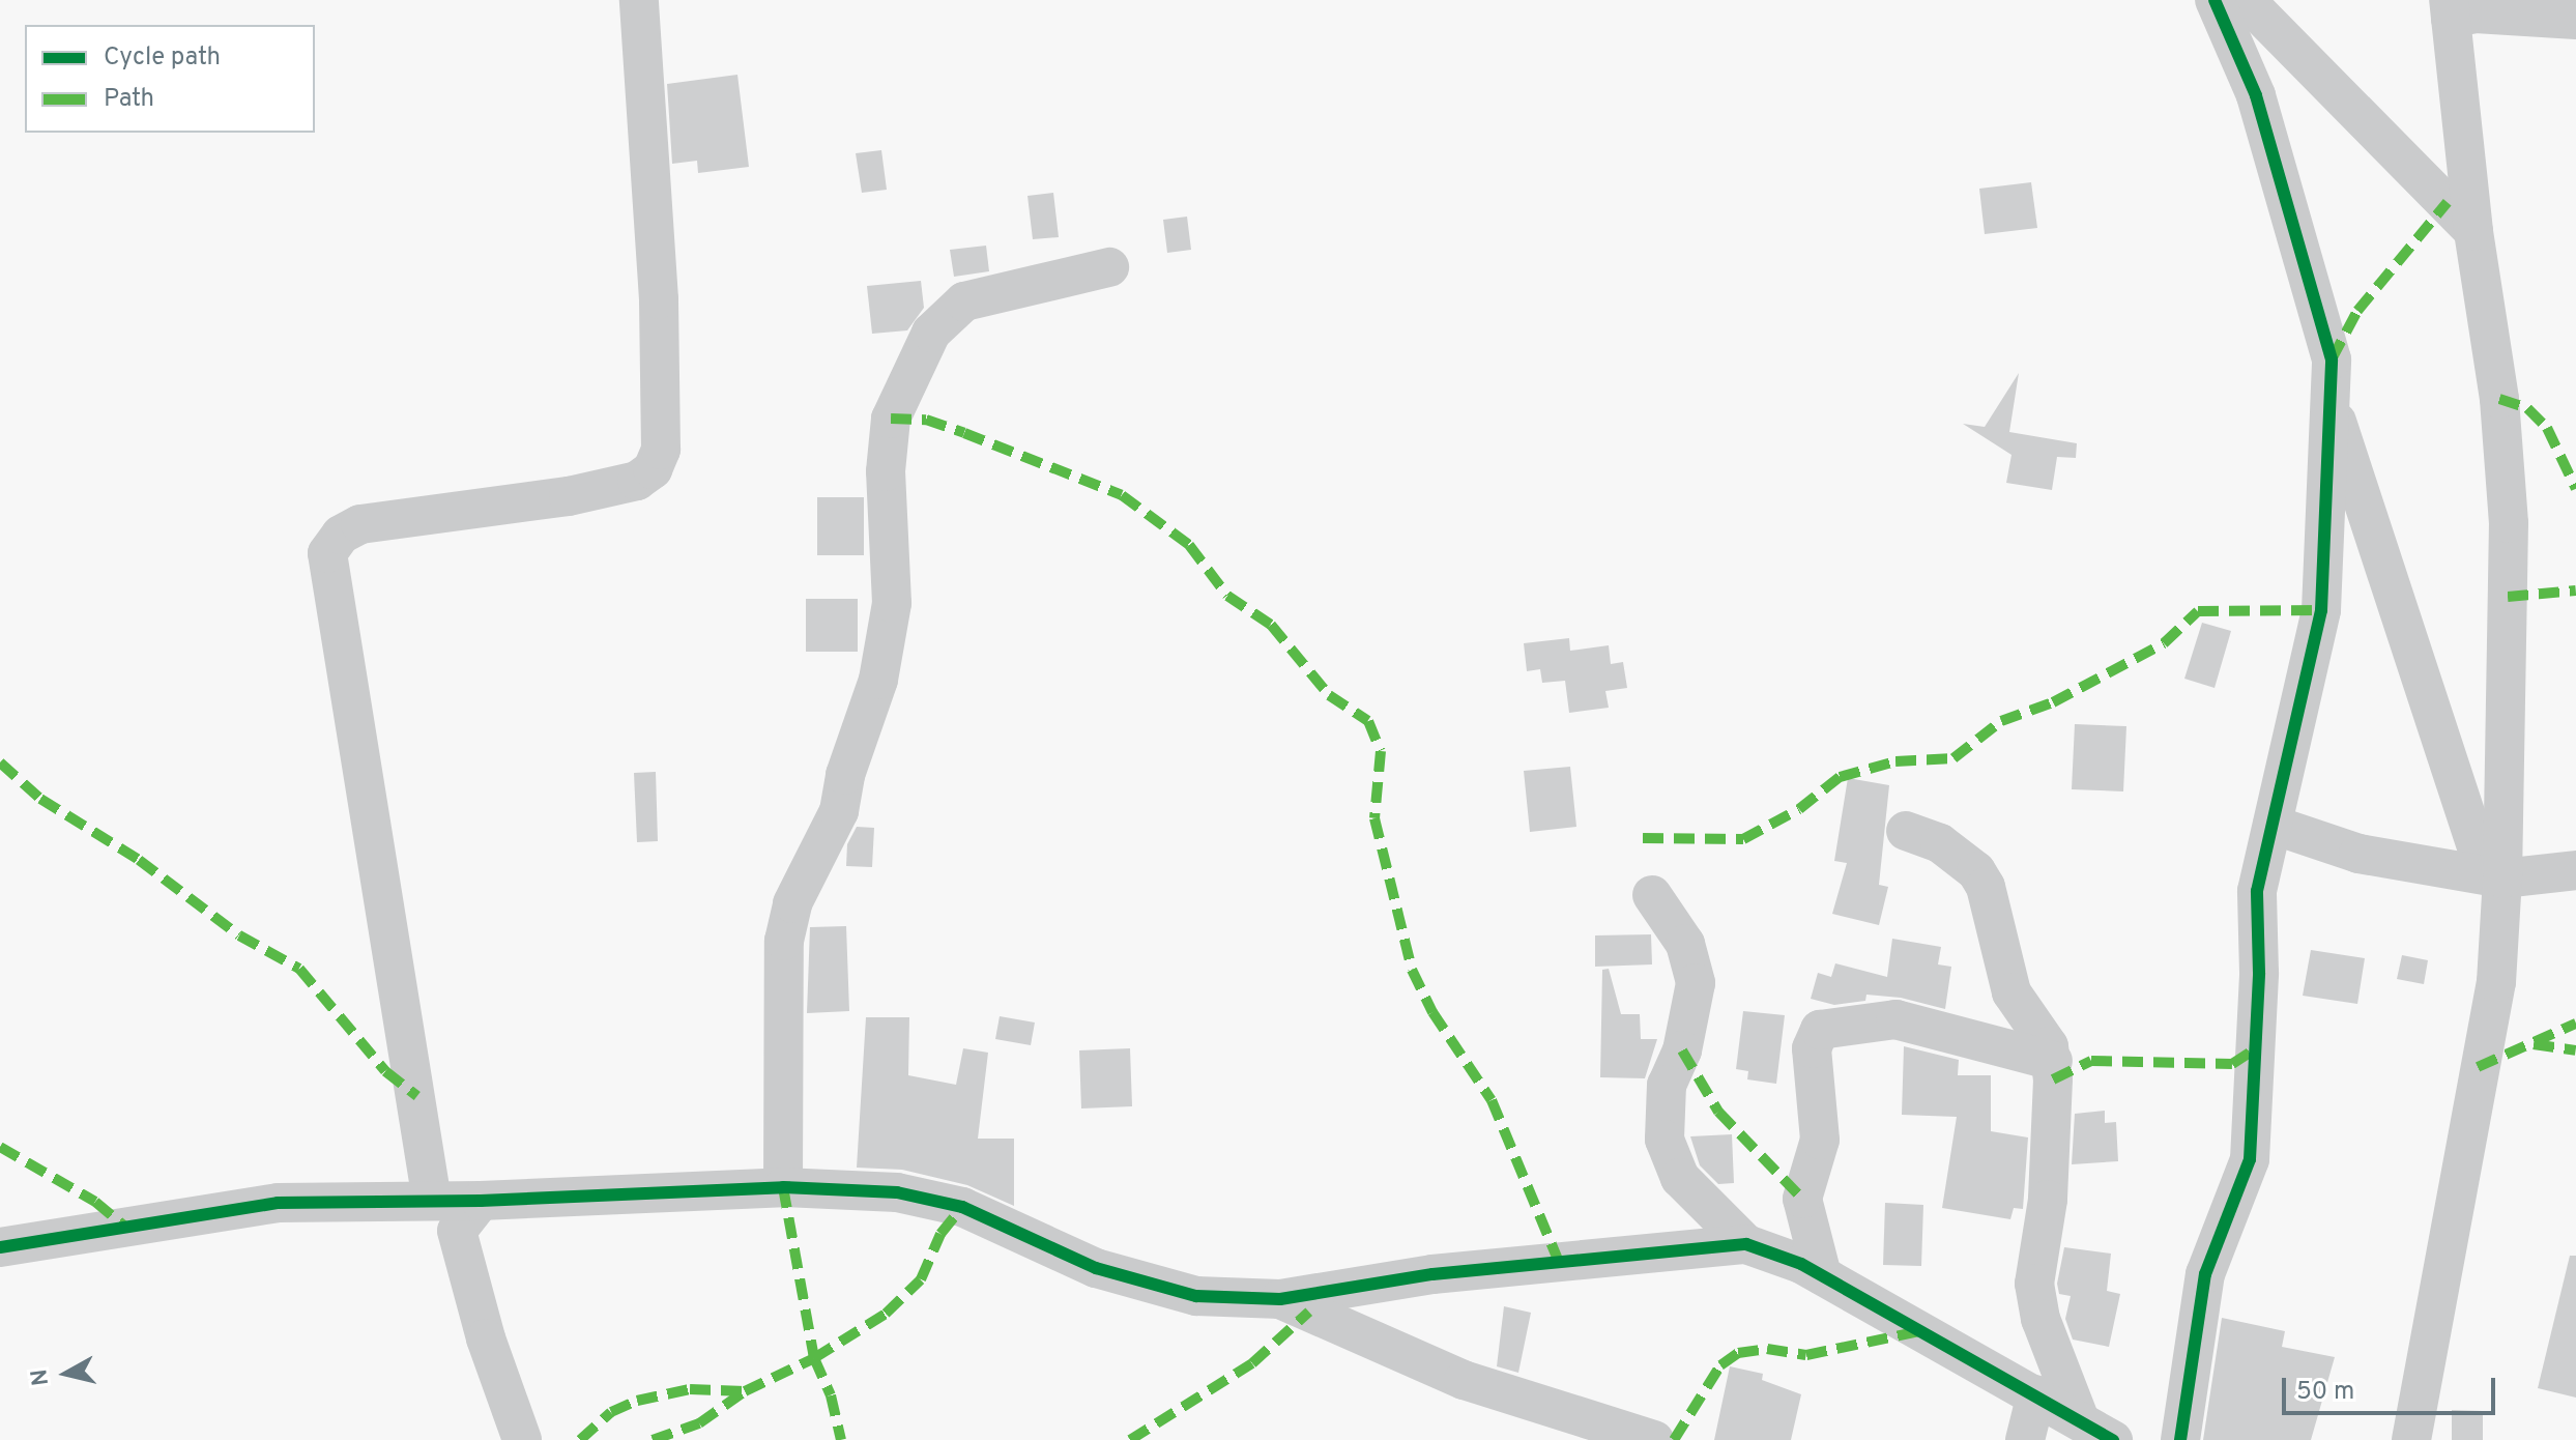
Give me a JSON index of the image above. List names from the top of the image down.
{
  "legend": ["Cycle path", "Path"],
  "scale_bar": "50 m",
  "north": "left"
}
